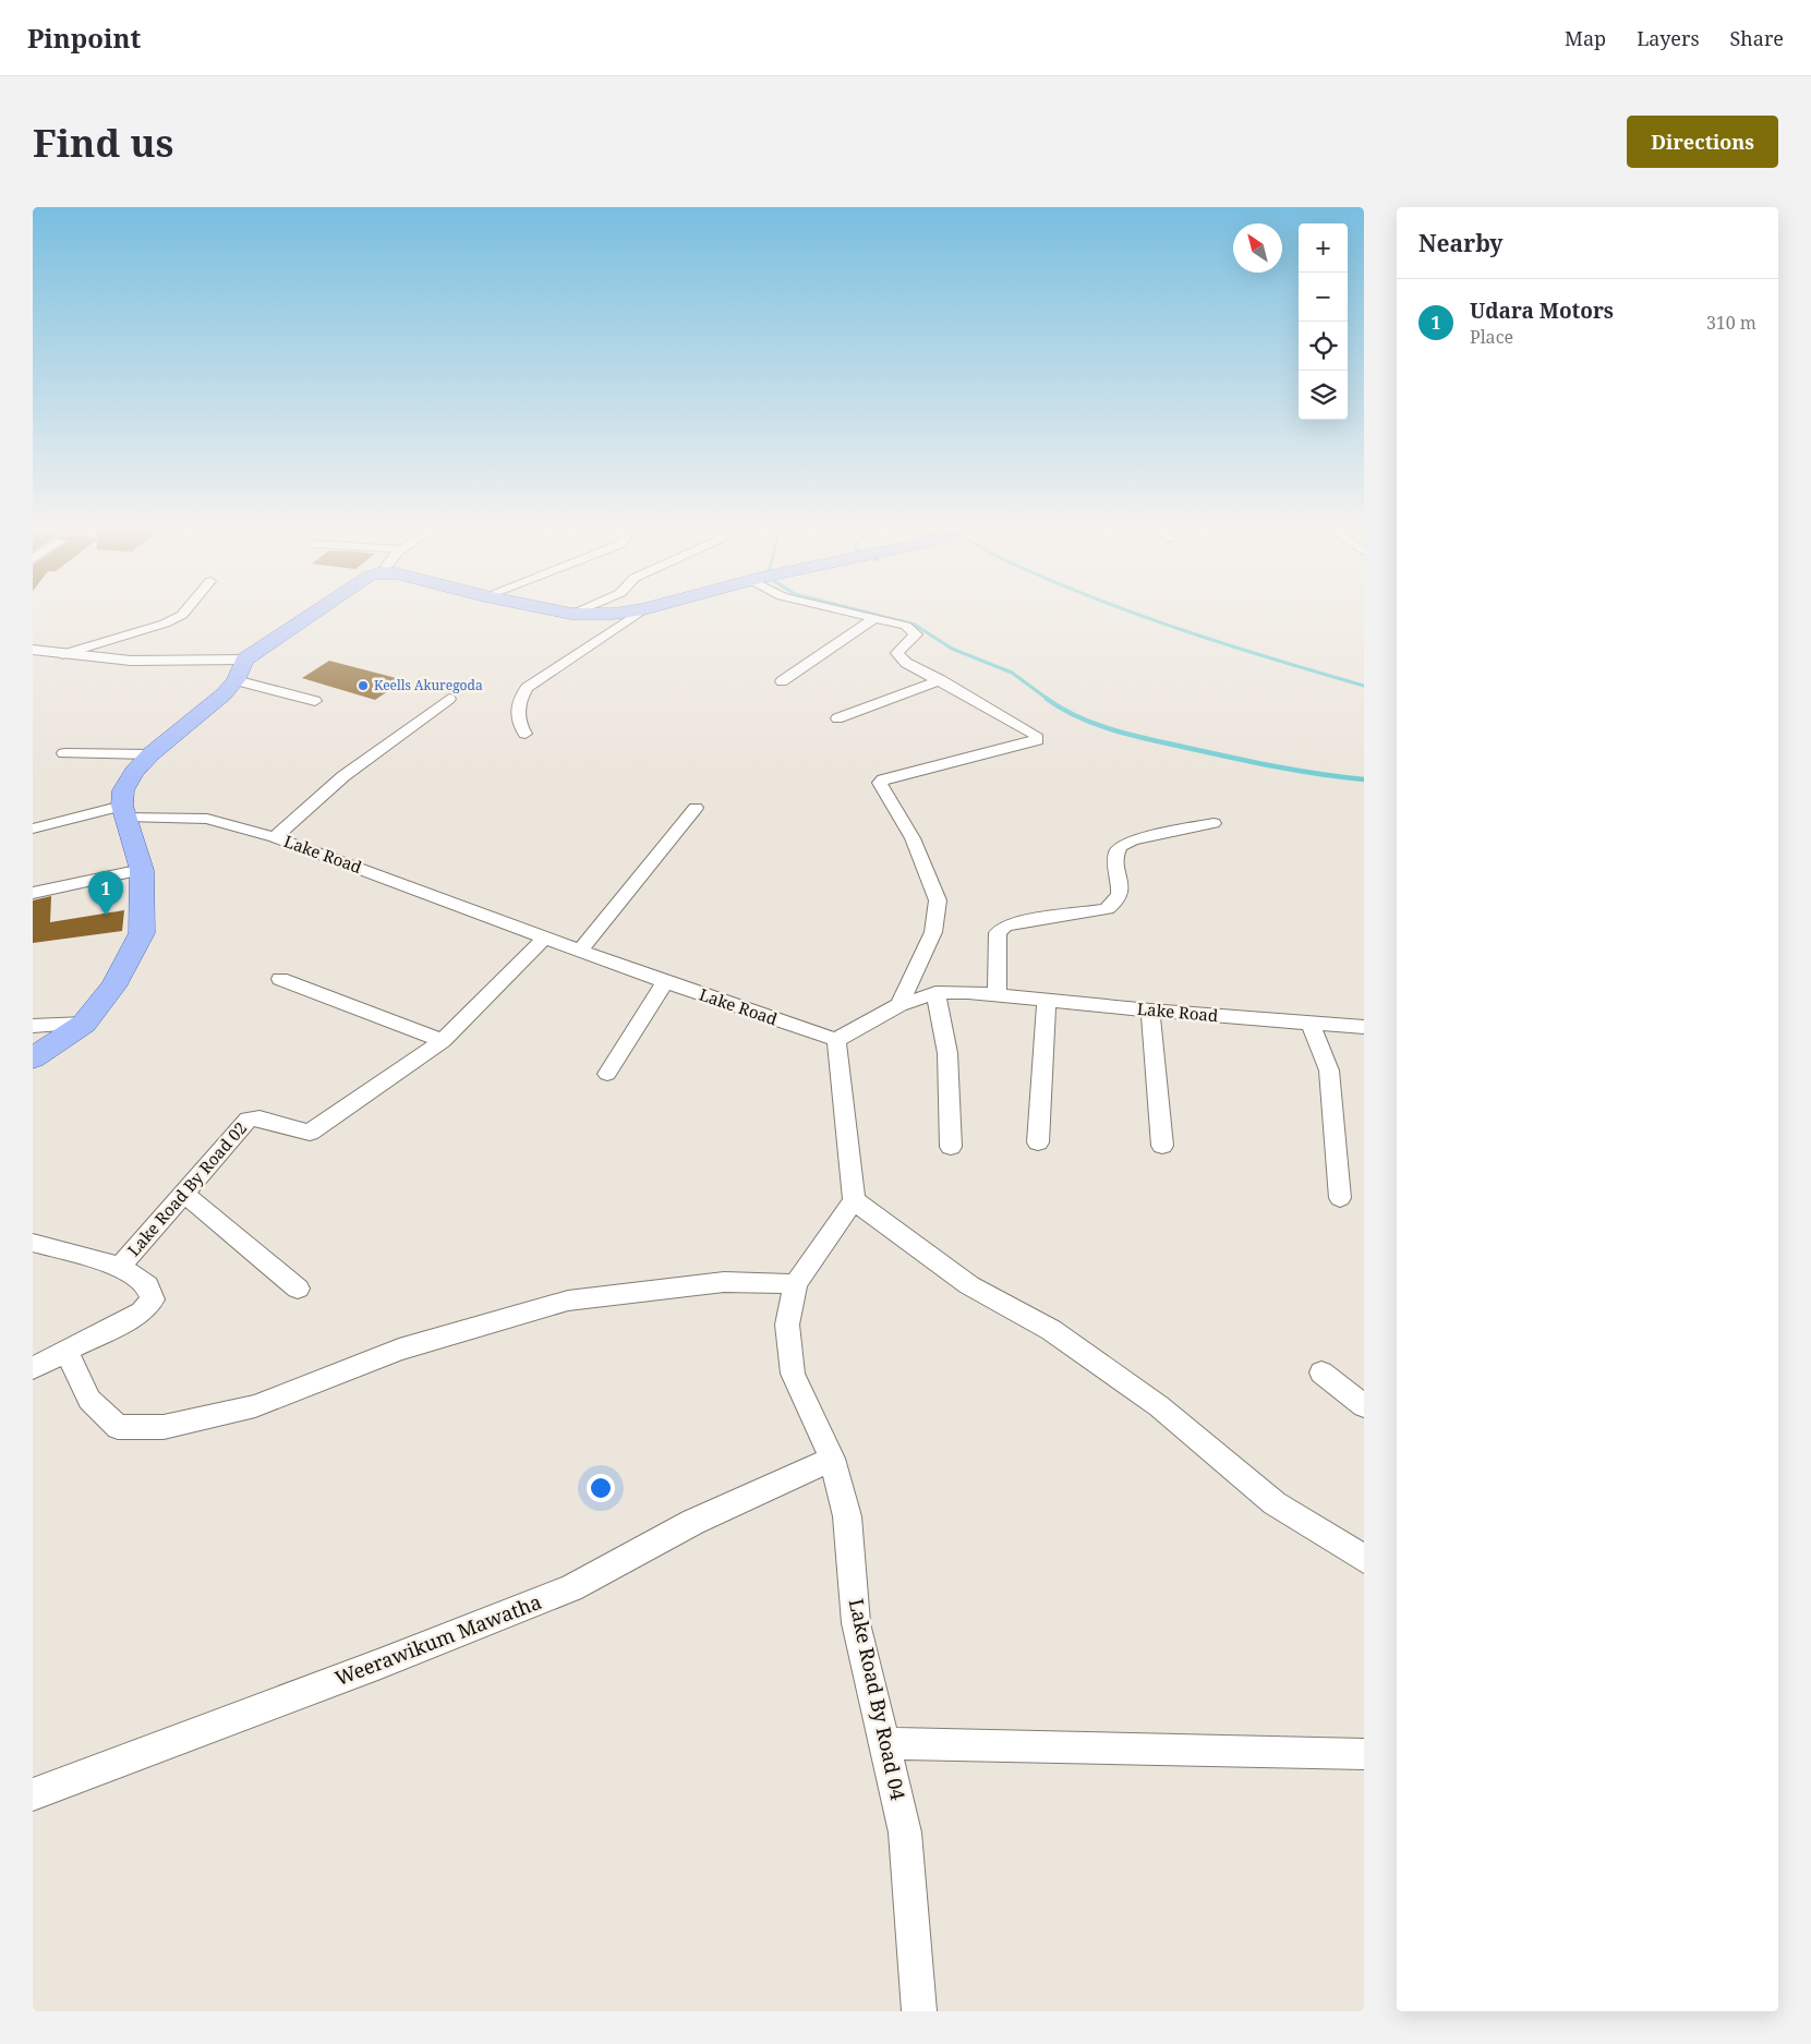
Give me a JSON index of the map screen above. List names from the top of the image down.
{
  "streets": {
    "street": [
      "Lake Road",
      "Lake Road By Road 02",
      "Weerawikum Mawatha",
      "Lake Road By Road 04"
    ]
  },
  "crossings": [
    ["Lake Road", "Lake Road By Road 02"],
    ["Weerawikum Mawatha", "Lake Road By Road 04"]
  ],
  "places": ["Keells Akuregoda"],
  "north": "top left",
  "page": {
    "header": "Pinpoint",
    "nav": ["Map", "Layers", "Share"],
    "buttons": "Directions",
    "title": "Find us",
    "heading": "Nearby",
    "map_buttons": ["+", "−"],
    "list": [
      {
        "mark": "1",
        "name": "Udara Motors",
        "note": "Place",
        "value": "310 m"
      }
    ],
    "pins": "1"
  }
}
